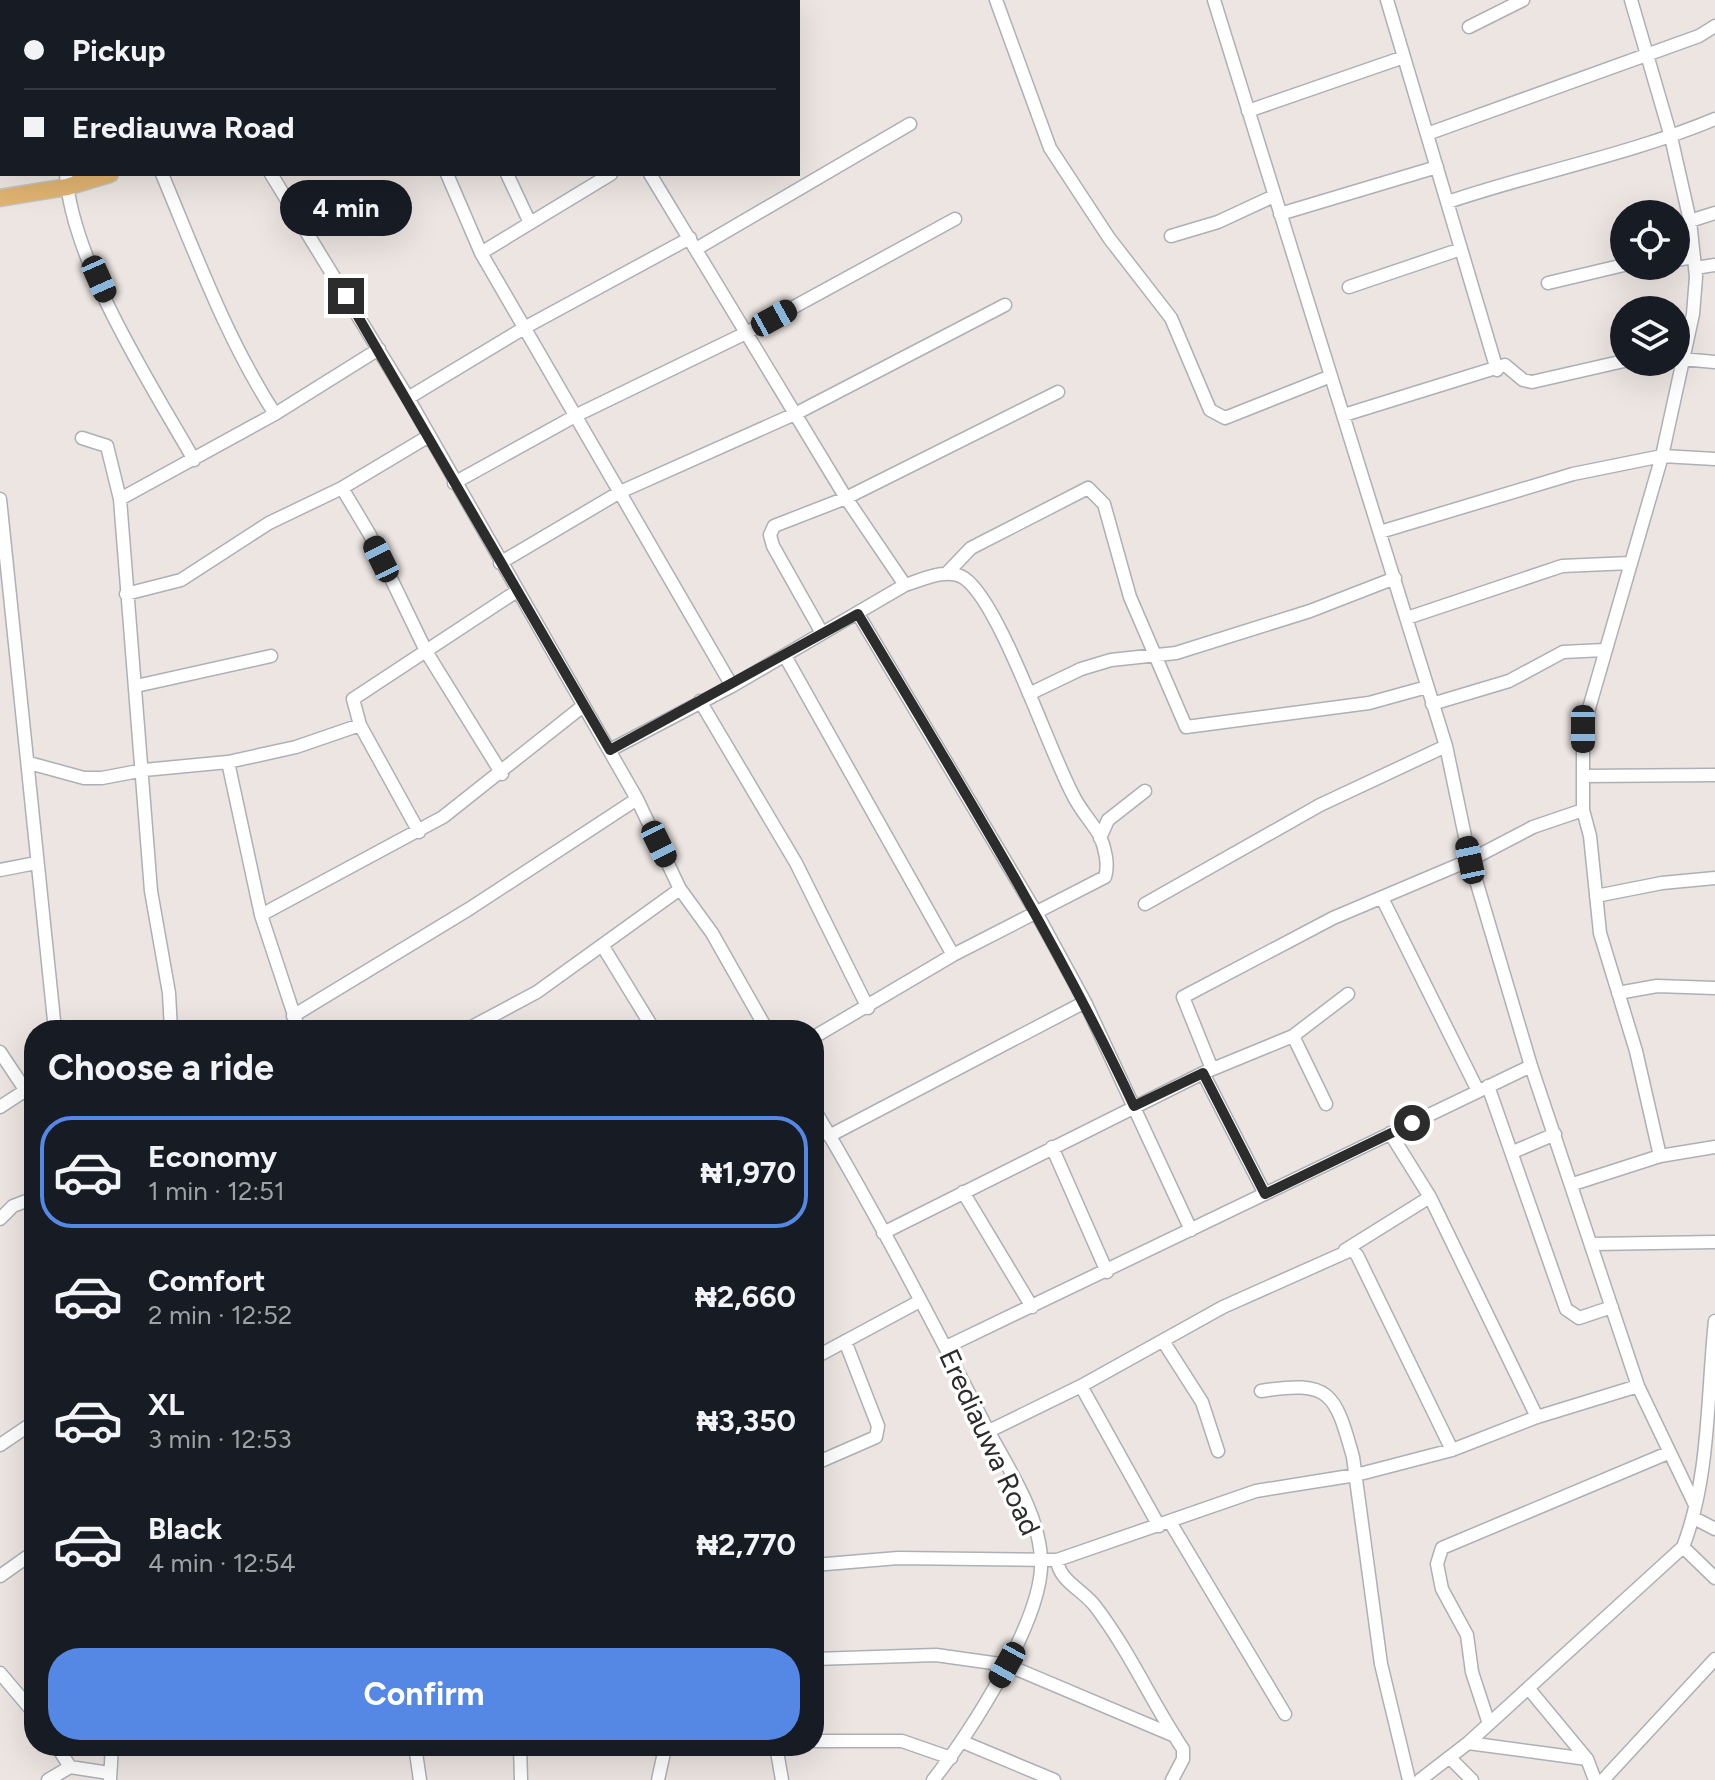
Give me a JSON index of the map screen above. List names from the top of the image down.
{
  "streets": {
    "street": ["Erediauwa Road"]
  },
  "page": {
    "banner": ["Pickup", "Erediauwa Road"],
    "bubble": "4 min",
    "heading": "Choose a ride",
    "list": [
      {
        "name": "Economy",
        "note": "1 min · 12:51",
        "value": "₦1,970"
      },
      {
        "name": "Comfort",
        "note": "2 min · 12:52",
        "value": "₦2,660"
      },
      {
        "name": "XL",
        "note": "3 min · 12:53",
        "value": "₦3,350"
      },
      {
        "name": "Black",
        "note": "4 min · 12:54",
        "value": "₦2,770"
      }
    ],
    "buttons": "Confirm"
  }
}
